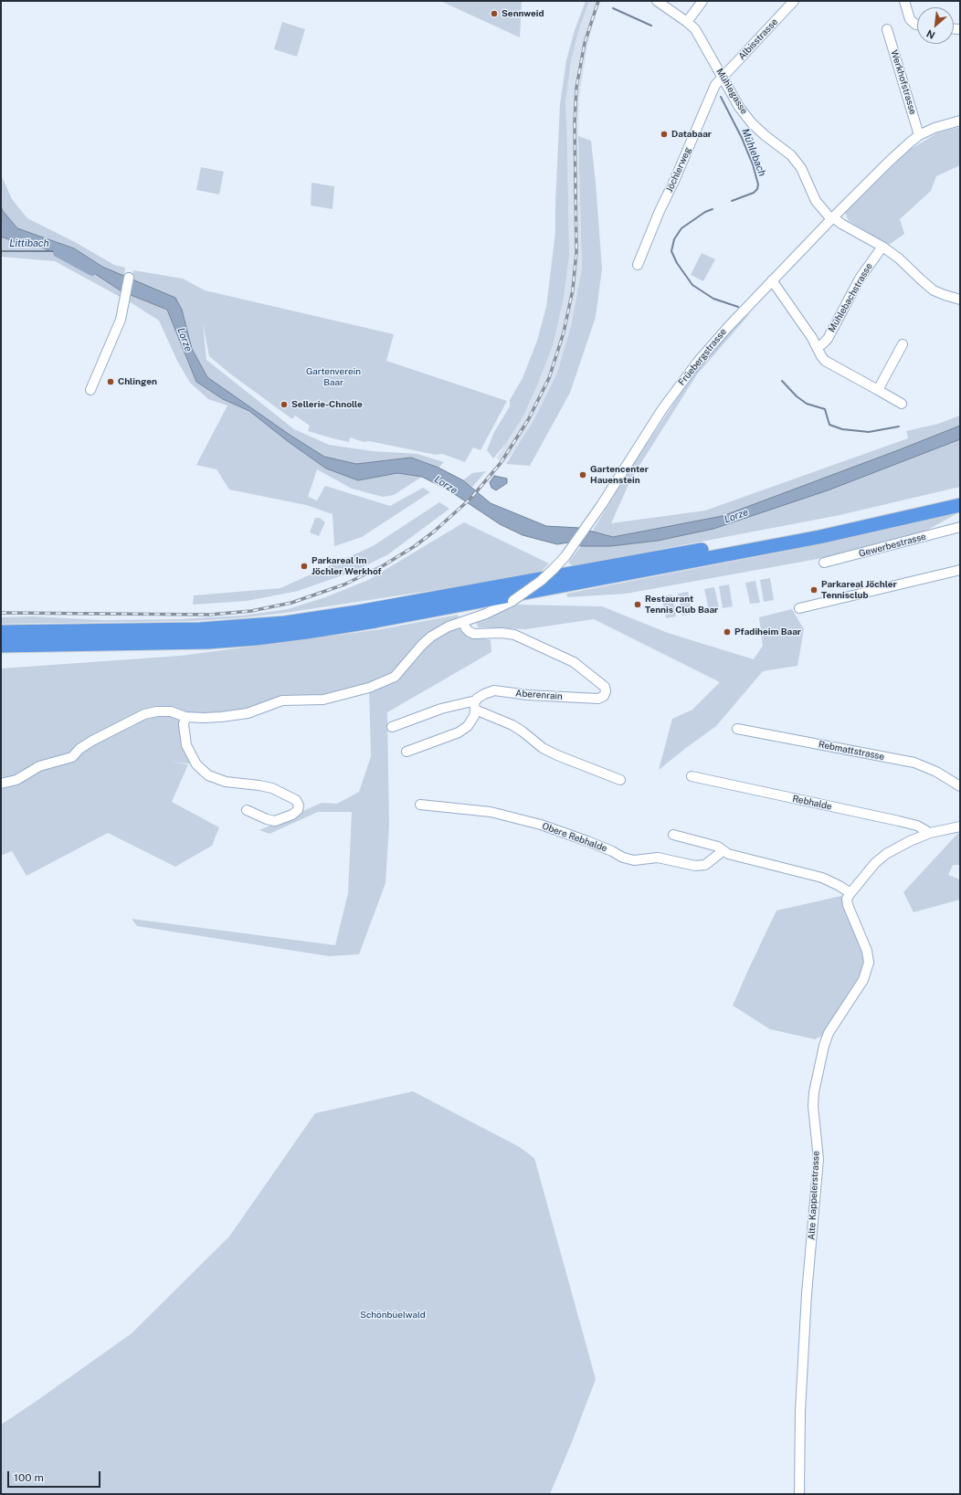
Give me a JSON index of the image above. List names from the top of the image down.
{
  "streets": {
    "street": [
      "Albisstrasse",
      "Werkhofstrasse",
      "Mühlegasse",
      "Jöchlerweg",
      "Mühlebachstrasse",
      "Früebergstrasse",
      "Gewerbestrasse",
      "Aberenrain",
      "Rebmattstrasse",
      "Rebhalde",
      "Obere Rebhalde",
      "Alte Kappelerstrasse"
    ]
  },
  "crossings": [
    ["Albisstrasse", "Mühlegasse"],
    ["Albisstrasse", "Jöchlerweg"],
    ["Werkhofstrasse", "Früebergstrasse"],
    ["Mühlegasse", "Jöchlerweg"],
    ["Mühlegasse", "Mühlebachstrasse"],
    ["Mühlegasse", "Früebergstrasse"],
    ["Früebergstrasse", "Aberenrain"]
  ],
  "water": ["Mühlebach", "Littibach", "Lorze"],
  "parks": ["Gartenverein Baar", "Schönbüelwald"],
  "places": [
    "Sennweid",
    "Databaar",
    "Chlingen",
    "Sellerie-Chnolle",
    "Gartencenter Hauenstein",
    "Parkareal Im Jöchler Werkhof",
    "Parkareal Jöchler Tennisclub",
    "Restaurant Tennis Club Baar",
    "Pfadiheim Baar"
  ],
  "scale_bar": "100 m",
  "north": "bottom left"
}
